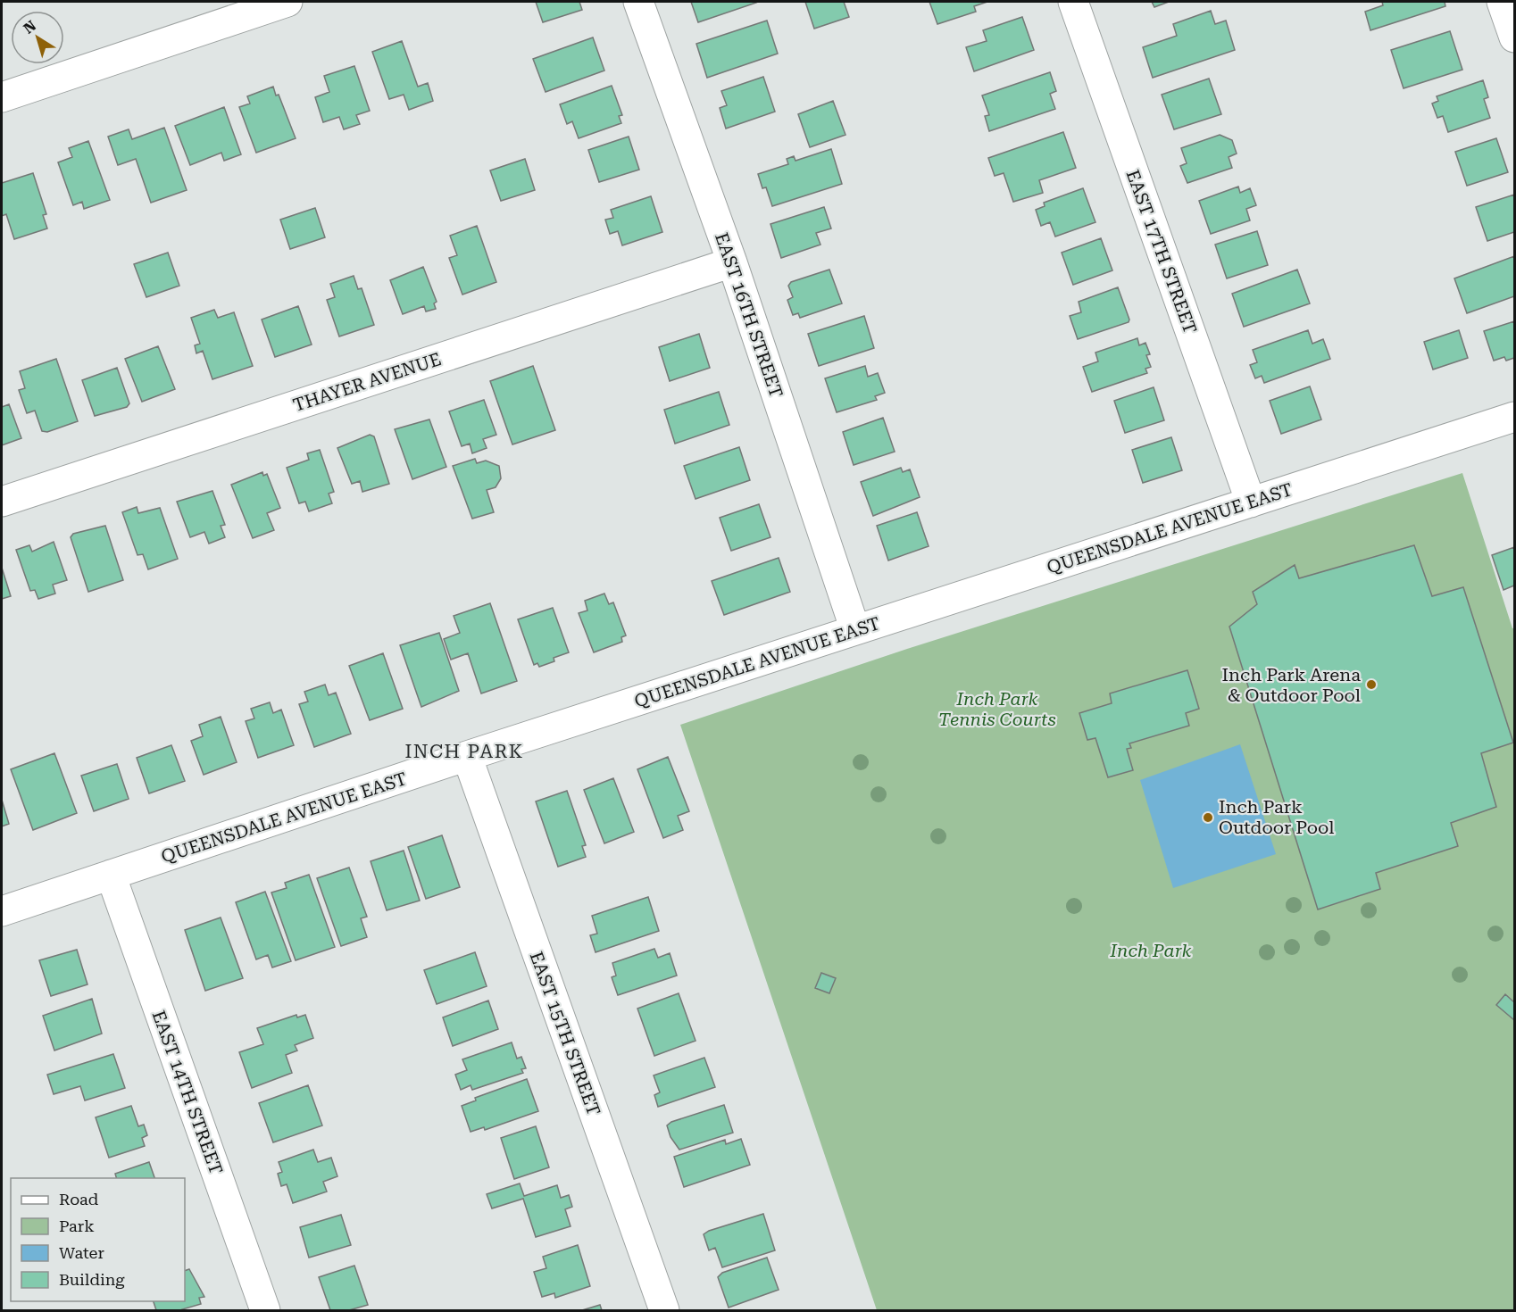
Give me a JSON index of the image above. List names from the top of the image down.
{
  "streets": {
    "street": [
      "EAST 17TH STREET",
      "EAST 16TH STREET",
      "THAYER AVENUE",
      "QUEENSDALE AVENUE EAST",
      "EAST 15TH STREET",
      "EAST 14TH STREET"
    ]
  },
  "crossings": [
    ["EAST 17TH STREET", "QUEENSDALE AVENUE EAST"],
    ["EAST 16TH STREET", "THAYER AVENUE"],
    ["EAST 16TH STREET", "QUEENSDALE AVENUE EAST"],
    ["QUEENSDALE AVENUE EAST", "EAST 15TH STREET"],
    ["QUEENSDALE AVENUE EAST", "EAST 14TH STREET"]
  ],
  "districts": ["INCH PARK"],
  "parks": ["Inch Park Tennis Courts", "Inch Park"],
  "places": ["Inch Park Arena & Outdoor Pool", "Inch Park Outdoor Pool"],
  "legend": [
    "Road",
    "Park",
    "Water",
    "Building"
  ],
  "north": "top left"
}
